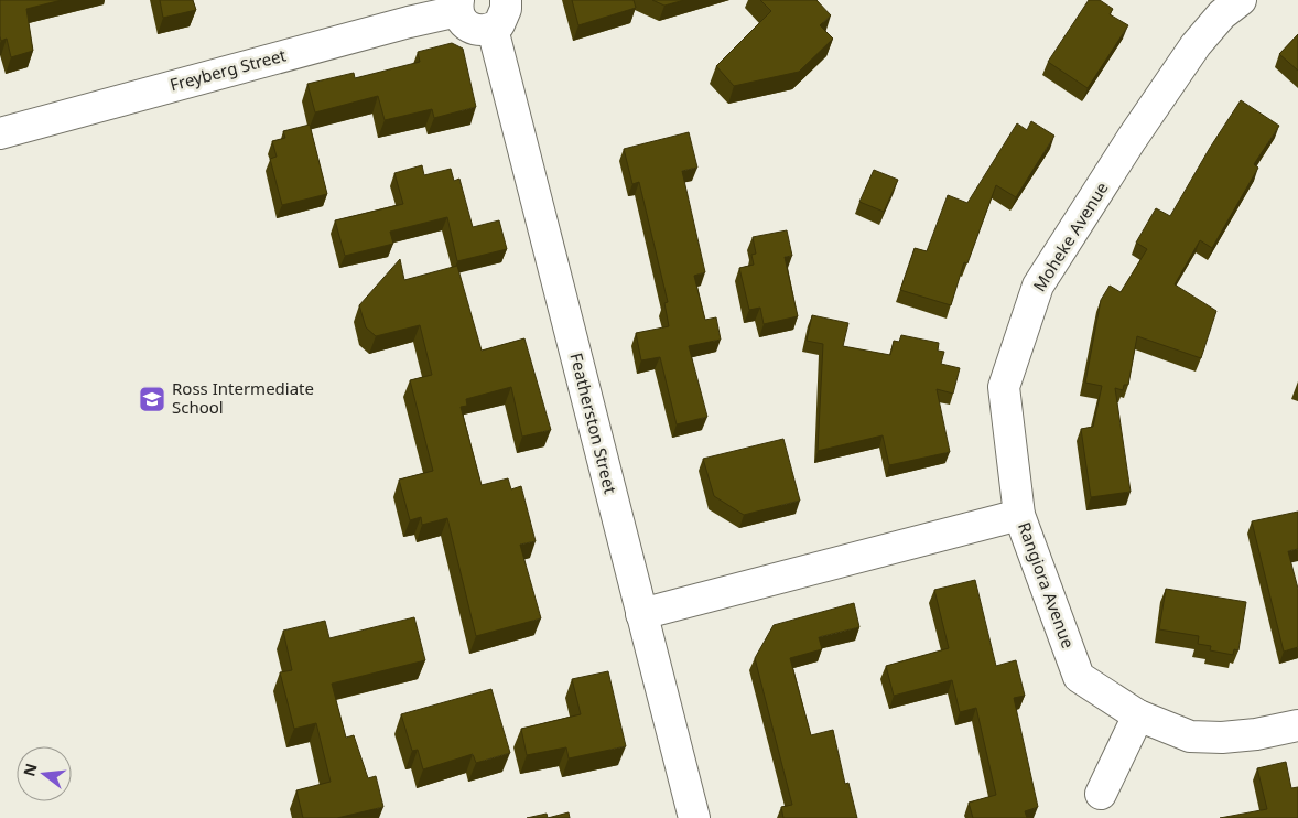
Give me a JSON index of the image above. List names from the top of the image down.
{
  "streets": {
    "street": [
      "Freyberg Street",
      "Moheke Avenue",
      "Featherston Street",
      "Rangiora Avenue"
    ]
  },
  "crossings": [
    ["Moheke Avenue", "Rangiora Avenue"],
    ["Featherston Street", "Rangiora Avenue"]
  ],
  "places": {
    "school or university": ["Ross Intermediate School"]
  },
  "north": "left"
}
